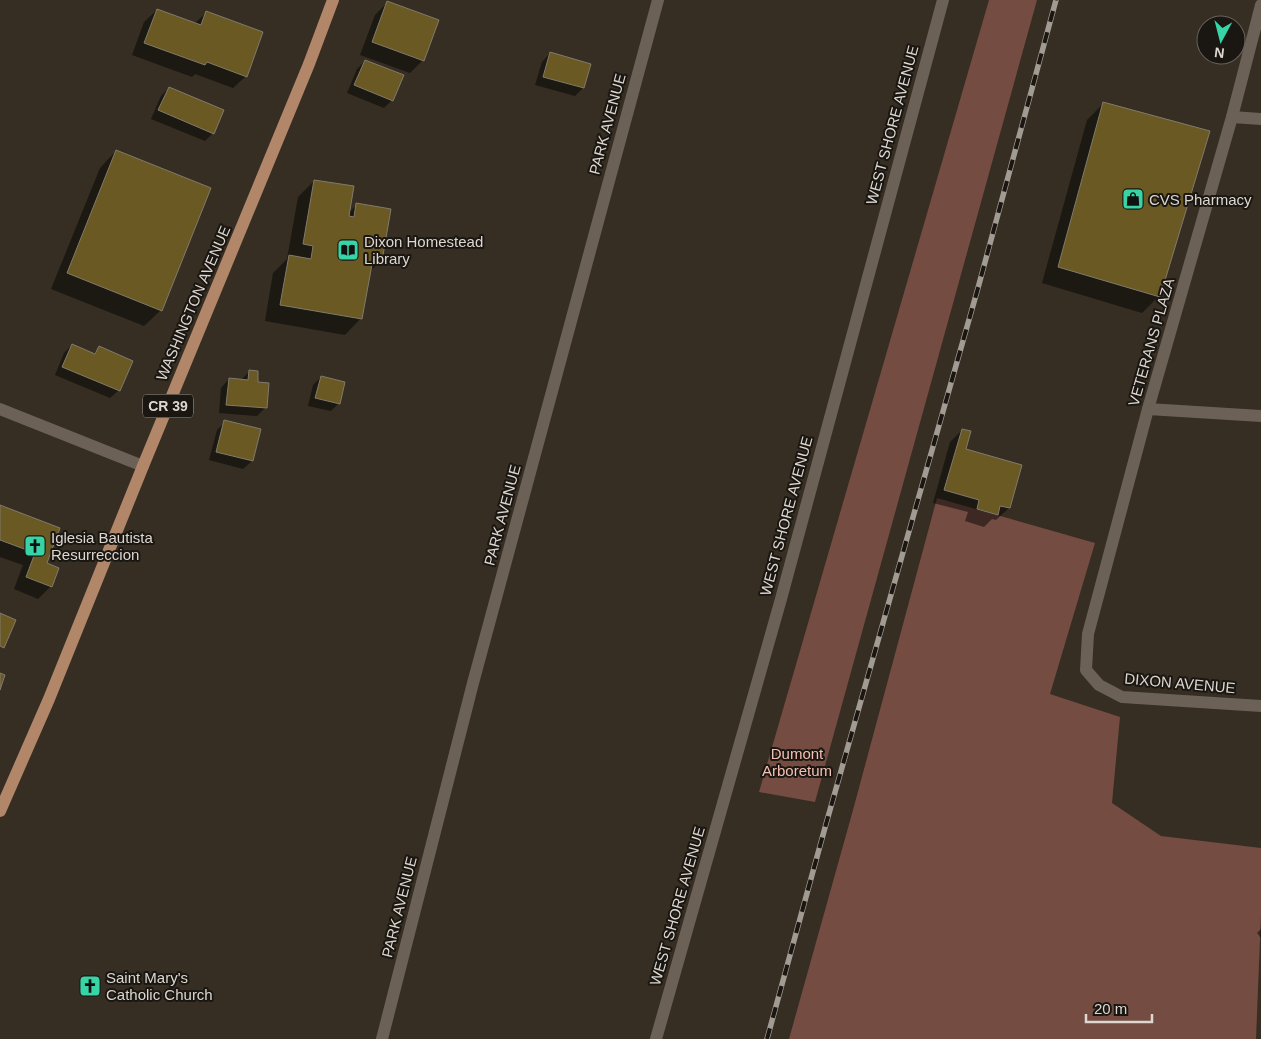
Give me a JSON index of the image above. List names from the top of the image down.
{
  "streets": {
    "main road": ["WASHINGTON AVENUE", "CR 39"],
    "street": [
      "PARK AVENUE",
      "WEST SHORE AVENUE",
      "VETERANS PLAZA",
      "DIXON AVENUE"
    ]
  },
  "crossings": [
    ["VETERANS PLAZA", "DIXON AVENUE"]
  ],
  "parks": ["Dumont Arboretum"],
  "places": {
    "shop": ["CVS Pharmacy"],
    "library": ["Dixon Homestead Library"],
    "church": ["Iglesia Bautista Resurreccion", "Saint Mary's Catholic Church"]
  },
  "scale_bar": "20 m",
  "north": "bottom"
}
